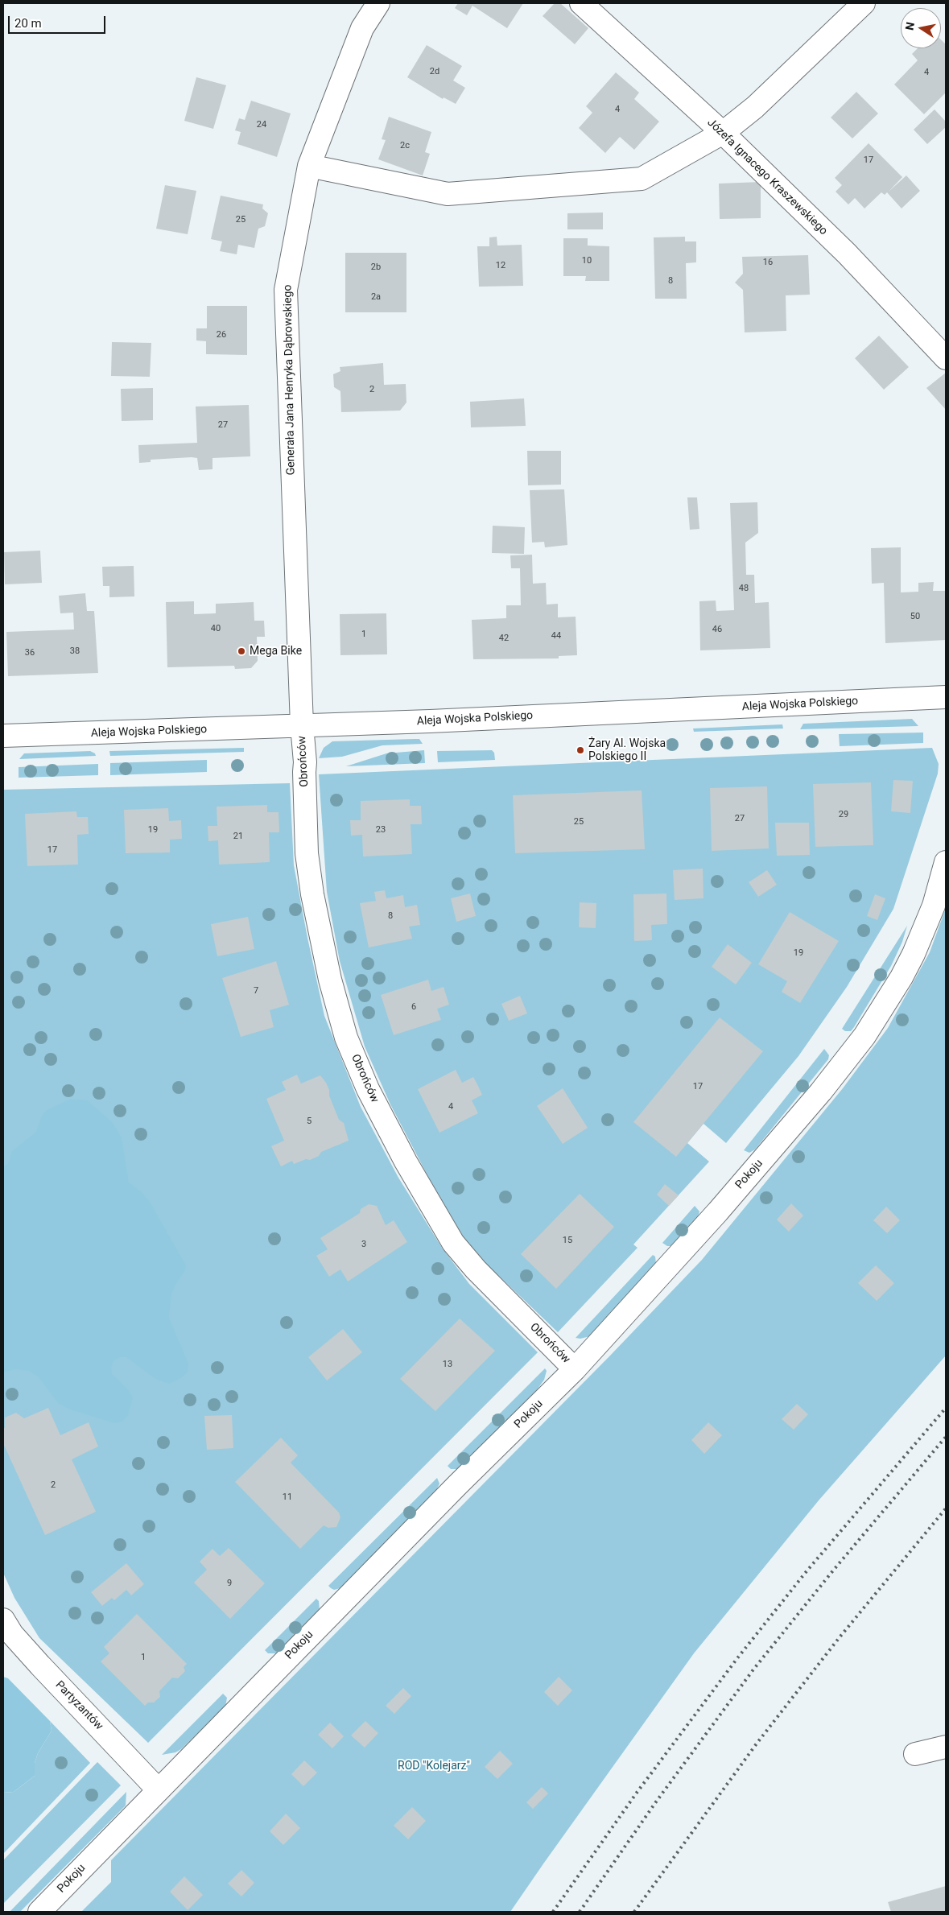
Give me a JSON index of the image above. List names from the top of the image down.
{
  "streets": {
    "street": [
      "Józefa Ignacego Kraszewskiego",
      "Generała Jana Henryka Dąbrowskiego",
      "Aleja Wojska Polskiego",
      "Obrońców",
      "Pokoju",
      "Partyzantów"
    ]
  },
  "crossings": [
    ["Generała Jana Henryka Dąbrowskiego", "Aleja Wojska Polskiego"],
    ["Generała Jana Henryka Dąbrowskiego", "Obrońców"],
    ["Aleja Wojska Polskiego", "Obrońców"],
    ["Obrońców", "Pokoju"],
    ["Pokoju", "Partyzantów"]
  ],
  "parks": ["ROD \"Kolejarz\""],
  "places": ["Mega Bike", "Żary Al. Wojska Polskiego II"],
  "house_numbers": [
    "2d",
    "4",
    "4",
    "24",
    "2c",
    "17",
    "25",
    "10",
    "16",
    "12",
    "2b",
    "8",
    "2a",
    "26",
    "2",
    "27",
    "48",
    "50",
    "40",
    "46",
    "1",
    "44",
    "42",
    "38",
    "36",
    "29",
    "27",
    "25",
    "19",
    "23",
    "21",
    "17",
    "8",
    "19",
    "7",
    "6",
    "17",
    "4",
    "5",
    "15",
    "3",
    "13",
    "2",
    "11",
    "9",
    "1"
  ],
  "scale_bar": "20 m",
  "north": "left"
}
